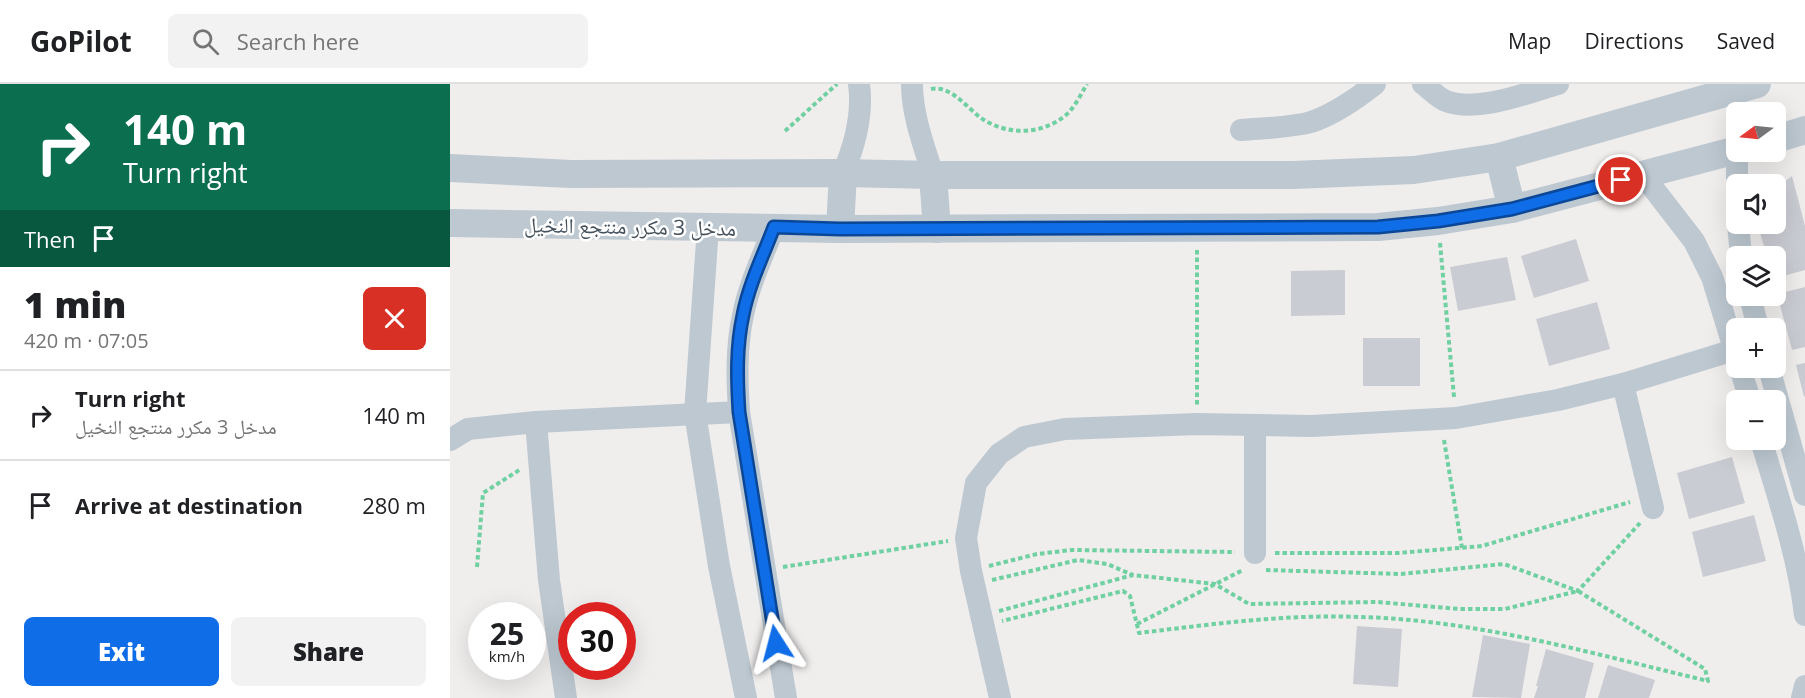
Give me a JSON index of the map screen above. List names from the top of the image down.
{
  "streets": {
    "street": ["مدخل 3 مكرر منتجع النخيل"]
  },
  "north": "left",
  "page": {
    "header": "GoPilot",
    "search": "Search here",
    "nav": ["Map", "Directions", "Saved"],
    "turn": ["140 m", "Turn right"],
    "map_buttons": ["+", "−"],
    "then": "Then",
    "heading": ["1 min", "420 m · 07:05"],
    "list": [
      {
        "name": "Turn right",
        "note": "مدخل 3 مكرر منتجع النخيل",
        "value": "140 m"
      },
      {
        "name": "Arrive at destination",
        "value": "280 m"
      }
    ],
    "speed": "25 km/h",
    "limit": "30",
    "buttons": ["Exit", "Share"]
  }
}
